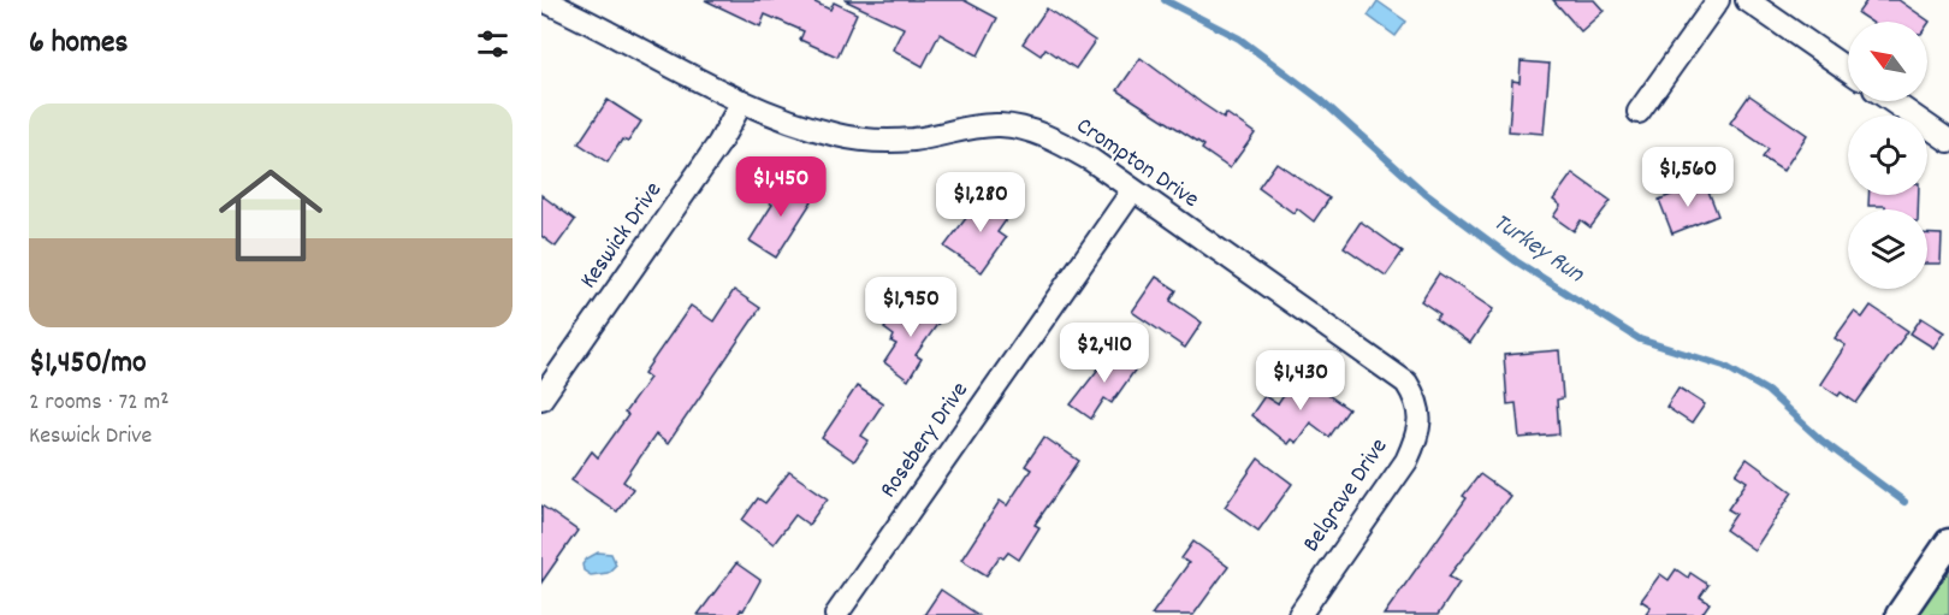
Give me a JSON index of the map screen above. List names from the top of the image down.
{
  "streets": {
    "street": [
      "Crompton Drive",
      "Keswick Drive",
      "Rosebery Drive",
      "Belgrave Drive"
    ]
  },
  "crossings": [
    ["Crompton Drive", "Keswick Drive"],
    ["Crompton Drive", "Rosebery Drive"],
    ["Crompton Drive", "Belgrave Drive"]
  ],
  "water": ["Turkey Run"],
  "north": "top left",
  "page": {
    "heading": "6 homes",
    "list": [
      {
        "name": "$1,450/mo",
        "note": "2 rooms · 72 m² · Keswick Drive"
      }
    ],
    "price": [
      "$1,560",
      "$1,450",
      "$1,280",
      "$1,950",
      "$2,410",
      "$1,430"
    ]
  }
}
